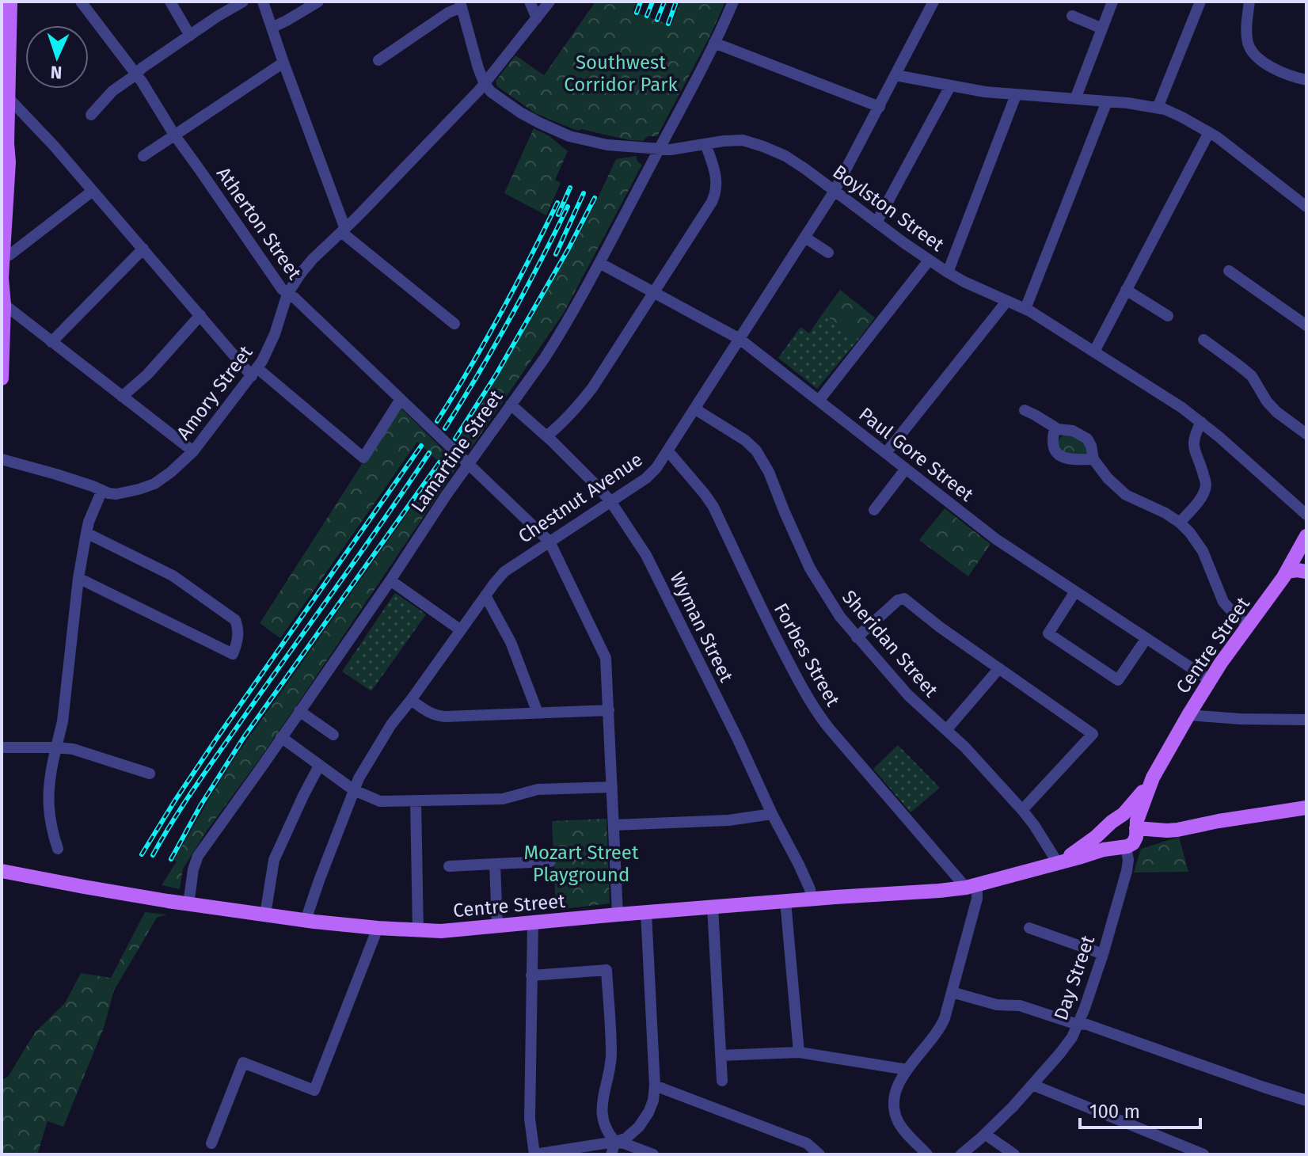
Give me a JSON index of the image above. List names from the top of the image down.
{
  "streets": {
    "main road": ["Centre Street"],
    "street": [
      "Boylston Street",
      "Atherton Street",
      "Amory Street",
      "Lamartine Street",
      "Paul Gore Street",
      "Chestnut Avenue",
      "Wyman Street",
      "Sheridan Street",
      "Forbes Street",
      "Day Street"
    ]
  },
  "crossings": [
    ["Boylston Street", "Amory Street"],
    ["Boylston Street", "Lamartine Street"],
    ["Boylston Street", "Chestnut Avenue"],
    ["Atherton Street", "Amory Street"],
    ["Atherton Street", "Lamartine Street"],
    ["Atherton Street", "Chestnut Avenue"],
    ["Lamartine Street", "Paul Gore Street"],
    ["Lamartine Street", "Wyman Street"],
    ["Lamartine Street", "Centre Street"],
    ["Paul Gore Street", "Chestnut Avenue"],
    ["Paul Gore Street", "Centre Street"],
    ["Chestnut Avenue", "Wyman Street"],
    ["Chestnut Avenue", "Sheridan Street"],
    ["Chestnut Avenue", "Centre Street"],
    ["Chestnut Avenue", "Forbes Street"],
    ["Wyman Street", "Centre Street"],
    ["Sheridan Street", "Centre Street"],
    ["Centre Street", "Forbes Street"],
    ["Centre Street", "Day Street"]
  ],
  "parks": ["Southwest Corridor Park", "Mozart Street Playground"],
  "scale_bar": "100 m",
  "north": "bottom"
}
